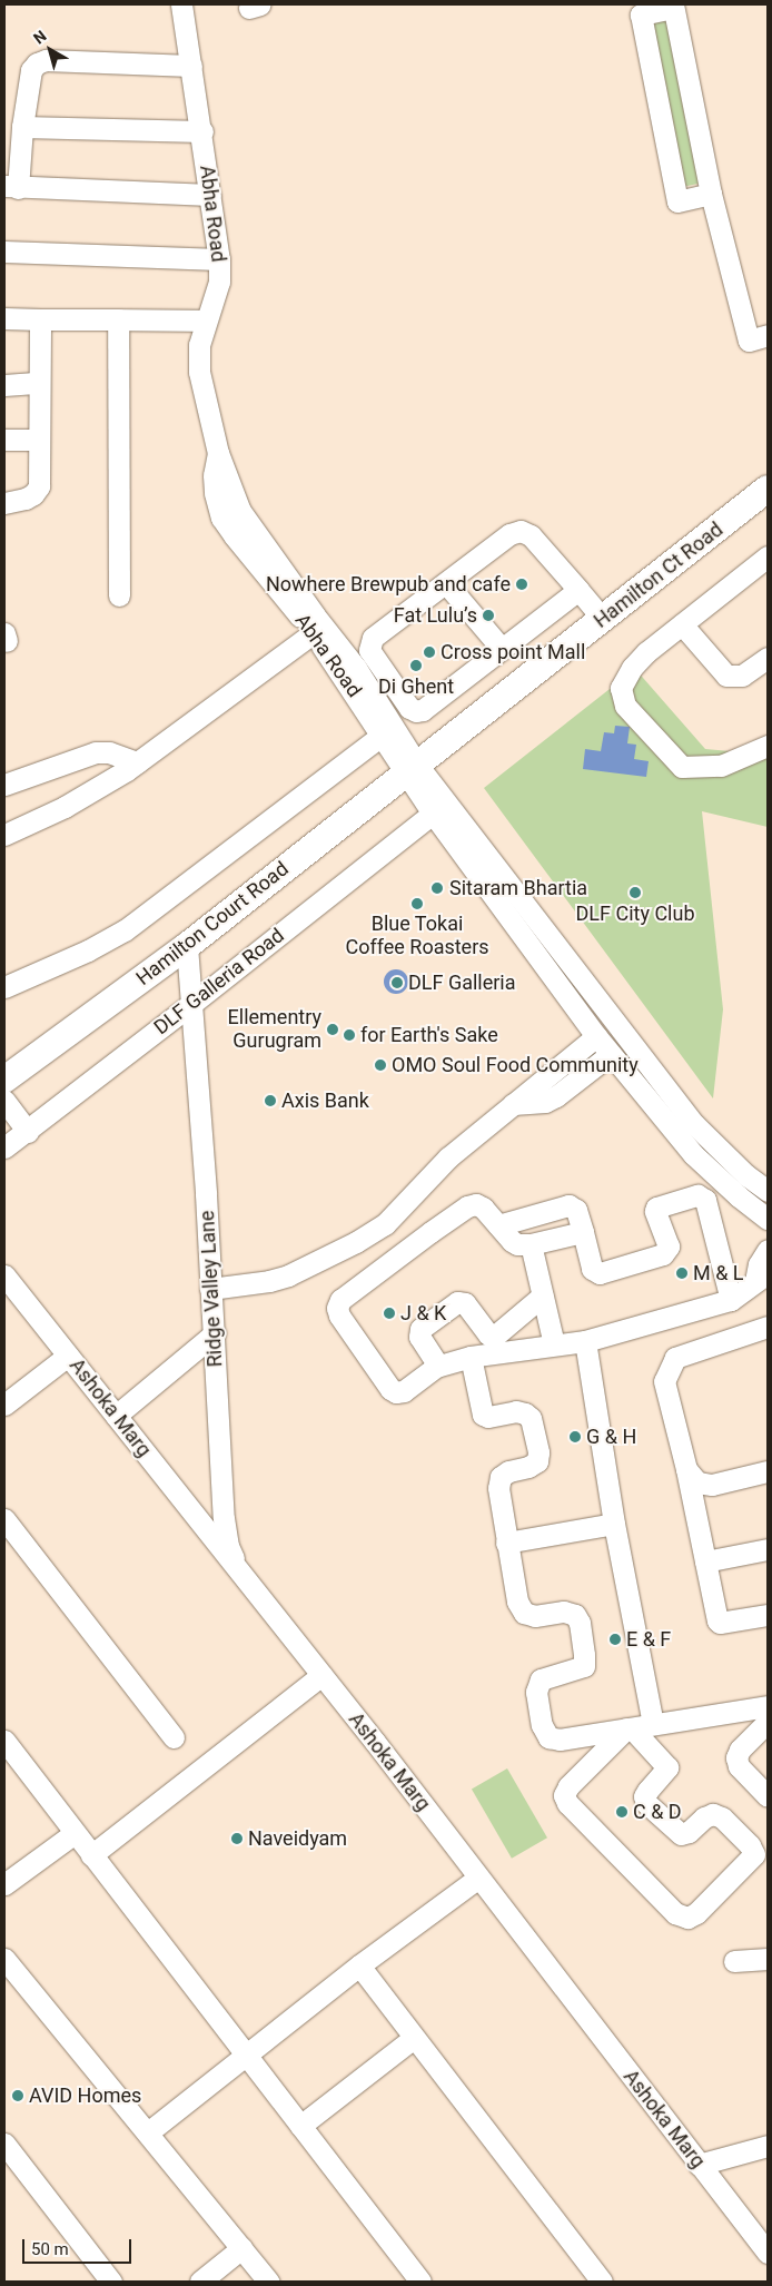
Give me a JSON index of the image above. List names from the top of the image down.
{
  "streets": {
    "main road": ["Hamilton Ct Road", "Hamilton Court Road"],
    "street": [
      "Abha Road",
      "DLF Galleria Road",
      "Ridge Valley Lane",
      "Ashoka Marg"
    ]
  },
  "crossings": [
    ["Abha Road", "Hamilton Ct Road"],
    ["Abha Road", "Hamilton Court Road"],
    ["Hamilton Ct Road", "Hamilton Court Road"],
    ["Hamilton Court Road", "Ridge Valley Lane"],
    ["DLF Galleria Road", "Ridge Valley Lane"],
    ["Ridge Valley Lane", "Ashoka Marg"]
  ],
  "places": [
    "Nowhere Brewpub and cafe",
    "Fat Lulu’s",
    "Cross point Mall",
    "Di Ghent",
    "Sitaram Bhartia",
    "DLF City Club",
    "Blue Tokai Coffee Roasters",
    "DLF Galleria",
    "Ellementry Gurugram",
    "for Earth's Sake",
    "OMO Soul Food Community",
    "Axis Bank",
    "M & L",
    "J & K",
    "G & H",
    "E & F",
    "C & D",
    "Naveidyam",
    "AVID Homes"
  ],
  "scale_bar": "50 m",
  "north": "top left"
}
